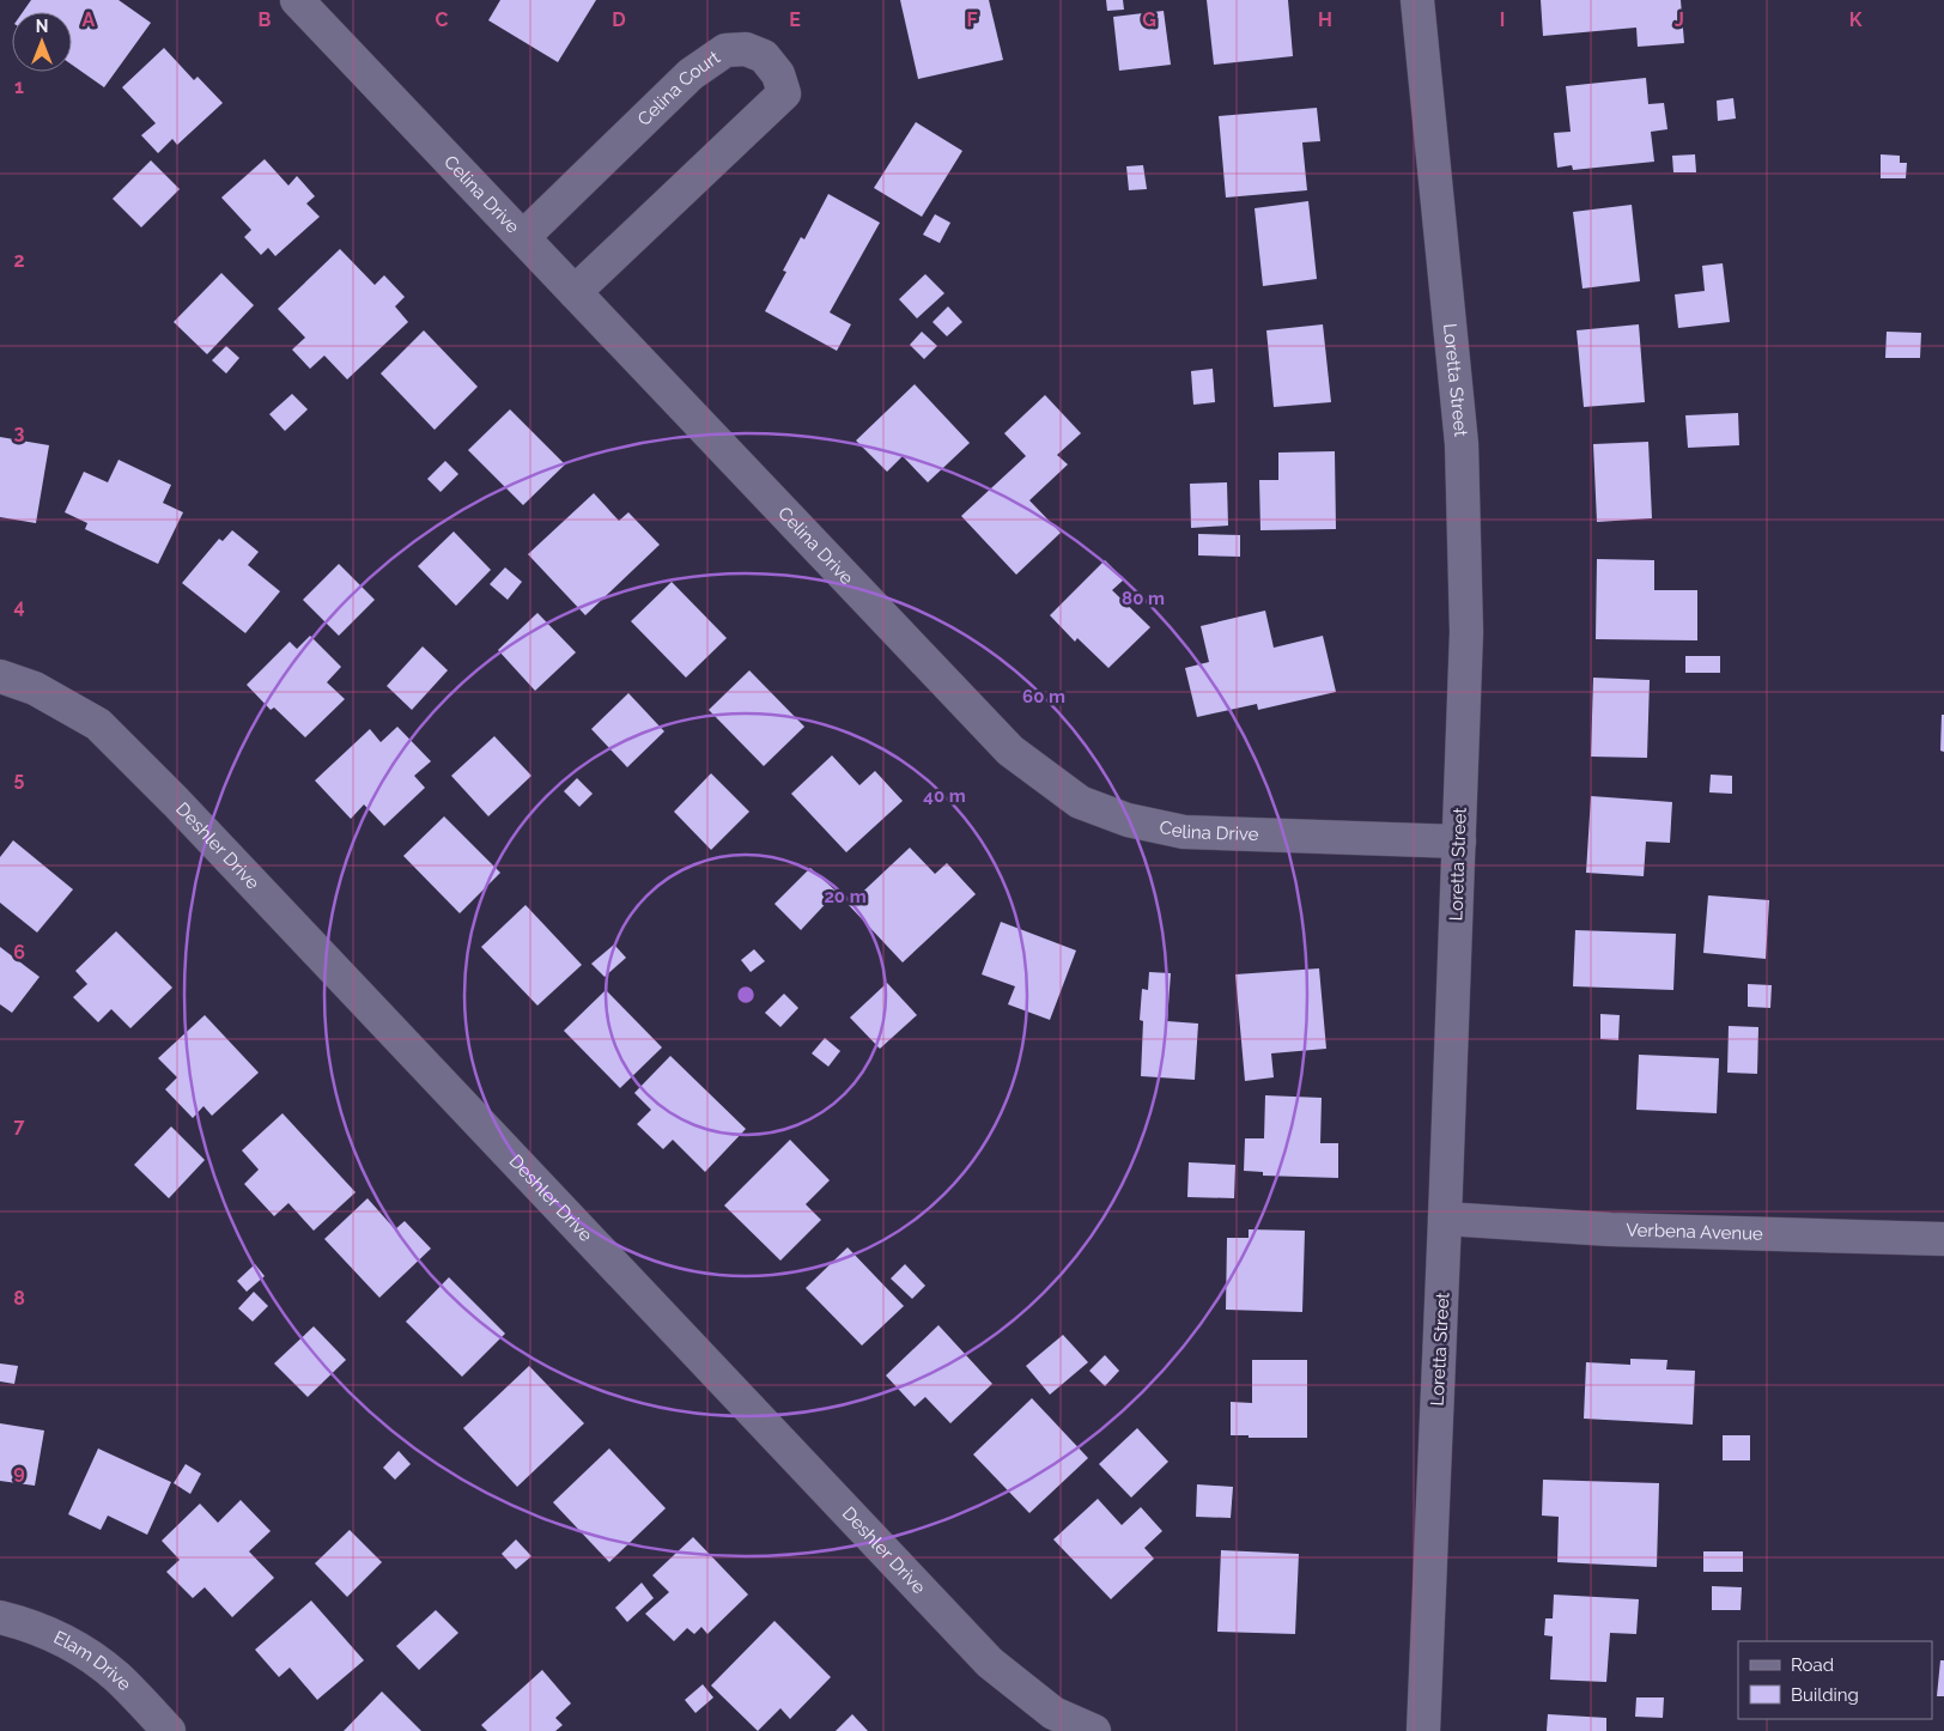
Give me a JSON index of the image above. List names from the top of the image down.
{
  "streets": {
    "street": [
      "Celina Court",
      "Celina Drive",
      "Loretta Street",
      "Deshler Drive",
      "Verbena Avenue",
      "Elam Drive"
    ]
  },
  "crossings": [
    ["Celina Court", "Celina Drive"],
    ["Celina Drive", "Loretta Street"],
    ["Loretta Street", "Verbena Avenue"]
  ],
  "legend": ["Road", "Building"],
  "north": "top",
  "grid": {
    "columns": [
      "A",
      "B",
      "C",
      "D",
      "E",
      "F",
      "G",
      "H",
      "I",
      "J",
      "K"
    ],
    "rows": [
      "1",
      "2",
      "3",
      "4",
      "5",
      "6",
      "7",
      "8",
      "9"
    ]
  },
  "rings": [
    "80 m",
    "60 m",
    "40 m",
    "20 m"
  ]
}
